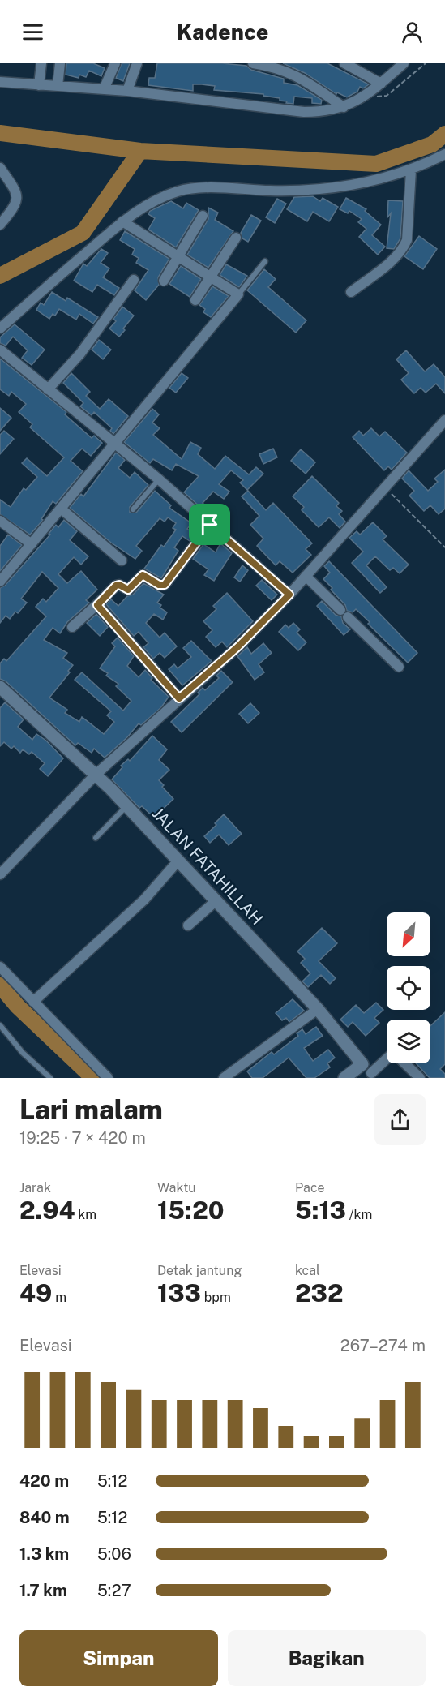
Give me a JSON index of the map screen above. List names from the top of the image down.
{
  "streets": {
    "street": ["JALAN FATAHILLAH"]
  },
  "north": "bottom left",
  "page": {
    "header": "Kadence",
    "heading": ["Lari malam", "19:25 · 7 × 420 m"],
    "stats": [
      ["Jarak", "2.94 km"],
      ["Waktu", "15:20"],
      ["Pace", "5:13 /km"],
      ["Elevasi", "49 m"],
      ["Detak jantung", "133 bpm"],
      ["kcal", "232"]
    ],
    "chart": ["Elevasi", "267–274 m"],
    "list": [
      {
        "name": "420 m",
        "note": "5:12"
      },
      {
        "name": "840 m",
        "note": "5:12"
      },
      {
        "name": "1.3 km",
        "note": "5:06"
      },
      {
        "name": "1.7 km",
        "note": "5:27"
      }
    ],
    "buttons": ["Simpan", "Bagikan"]
  }
}
